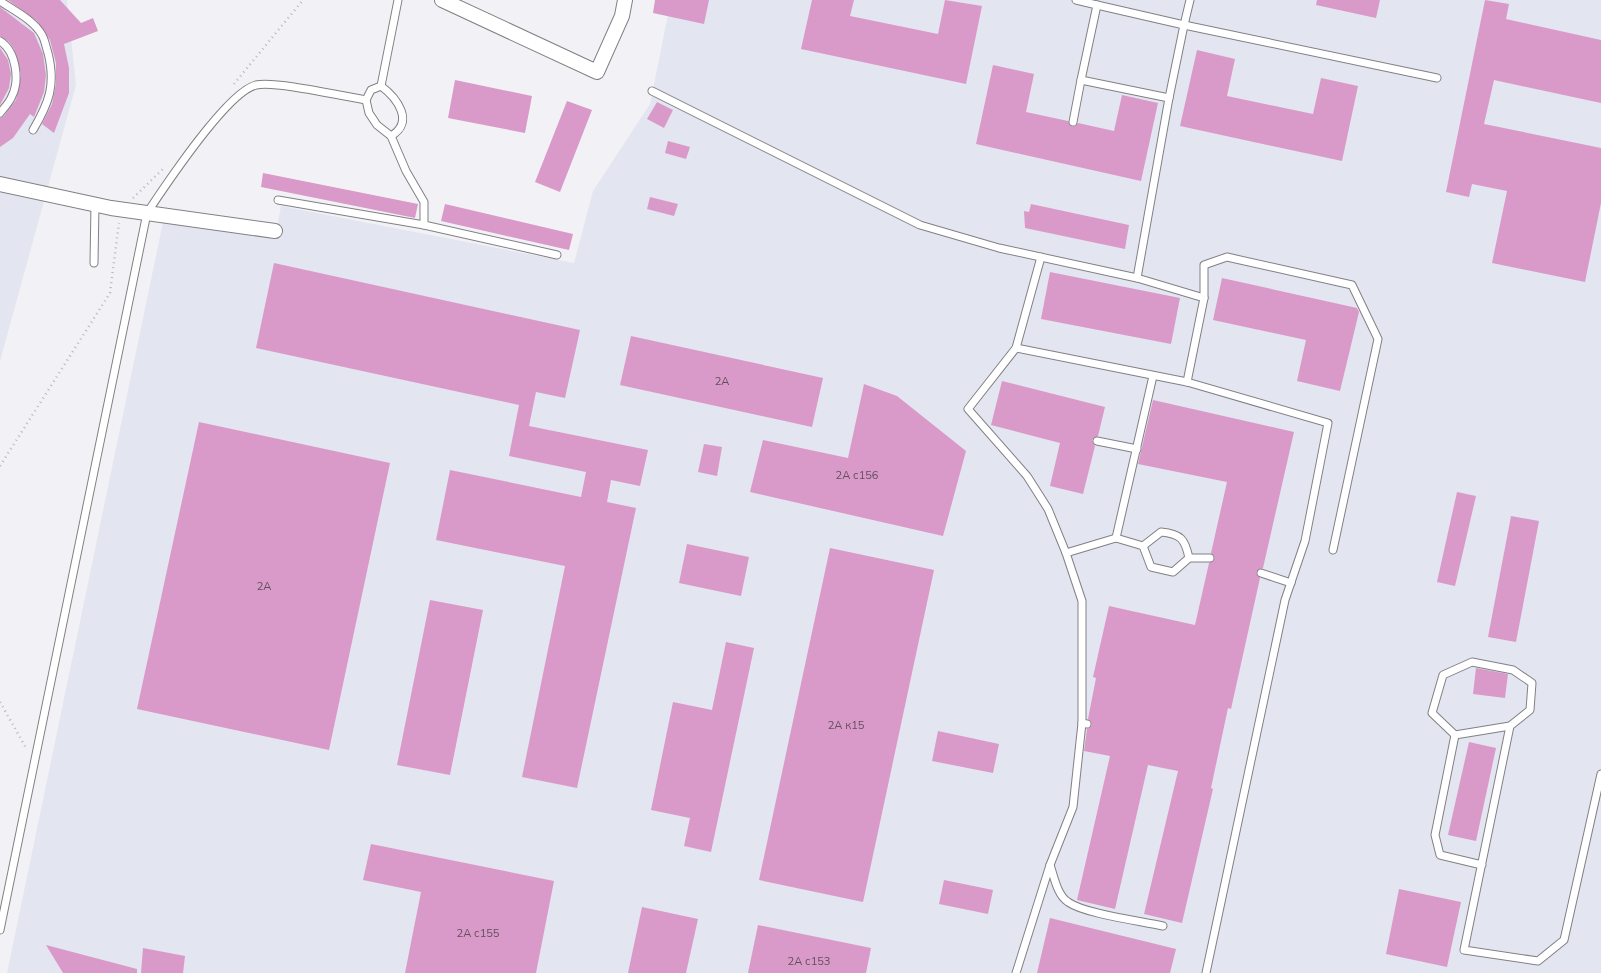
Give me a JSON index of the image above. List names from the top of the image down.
{
  "house_numbers": [
    "2А",
    "2А с156",
    "2А",
    "2А к15",
    "2А с155",
    "2А с153"
  ]
}
